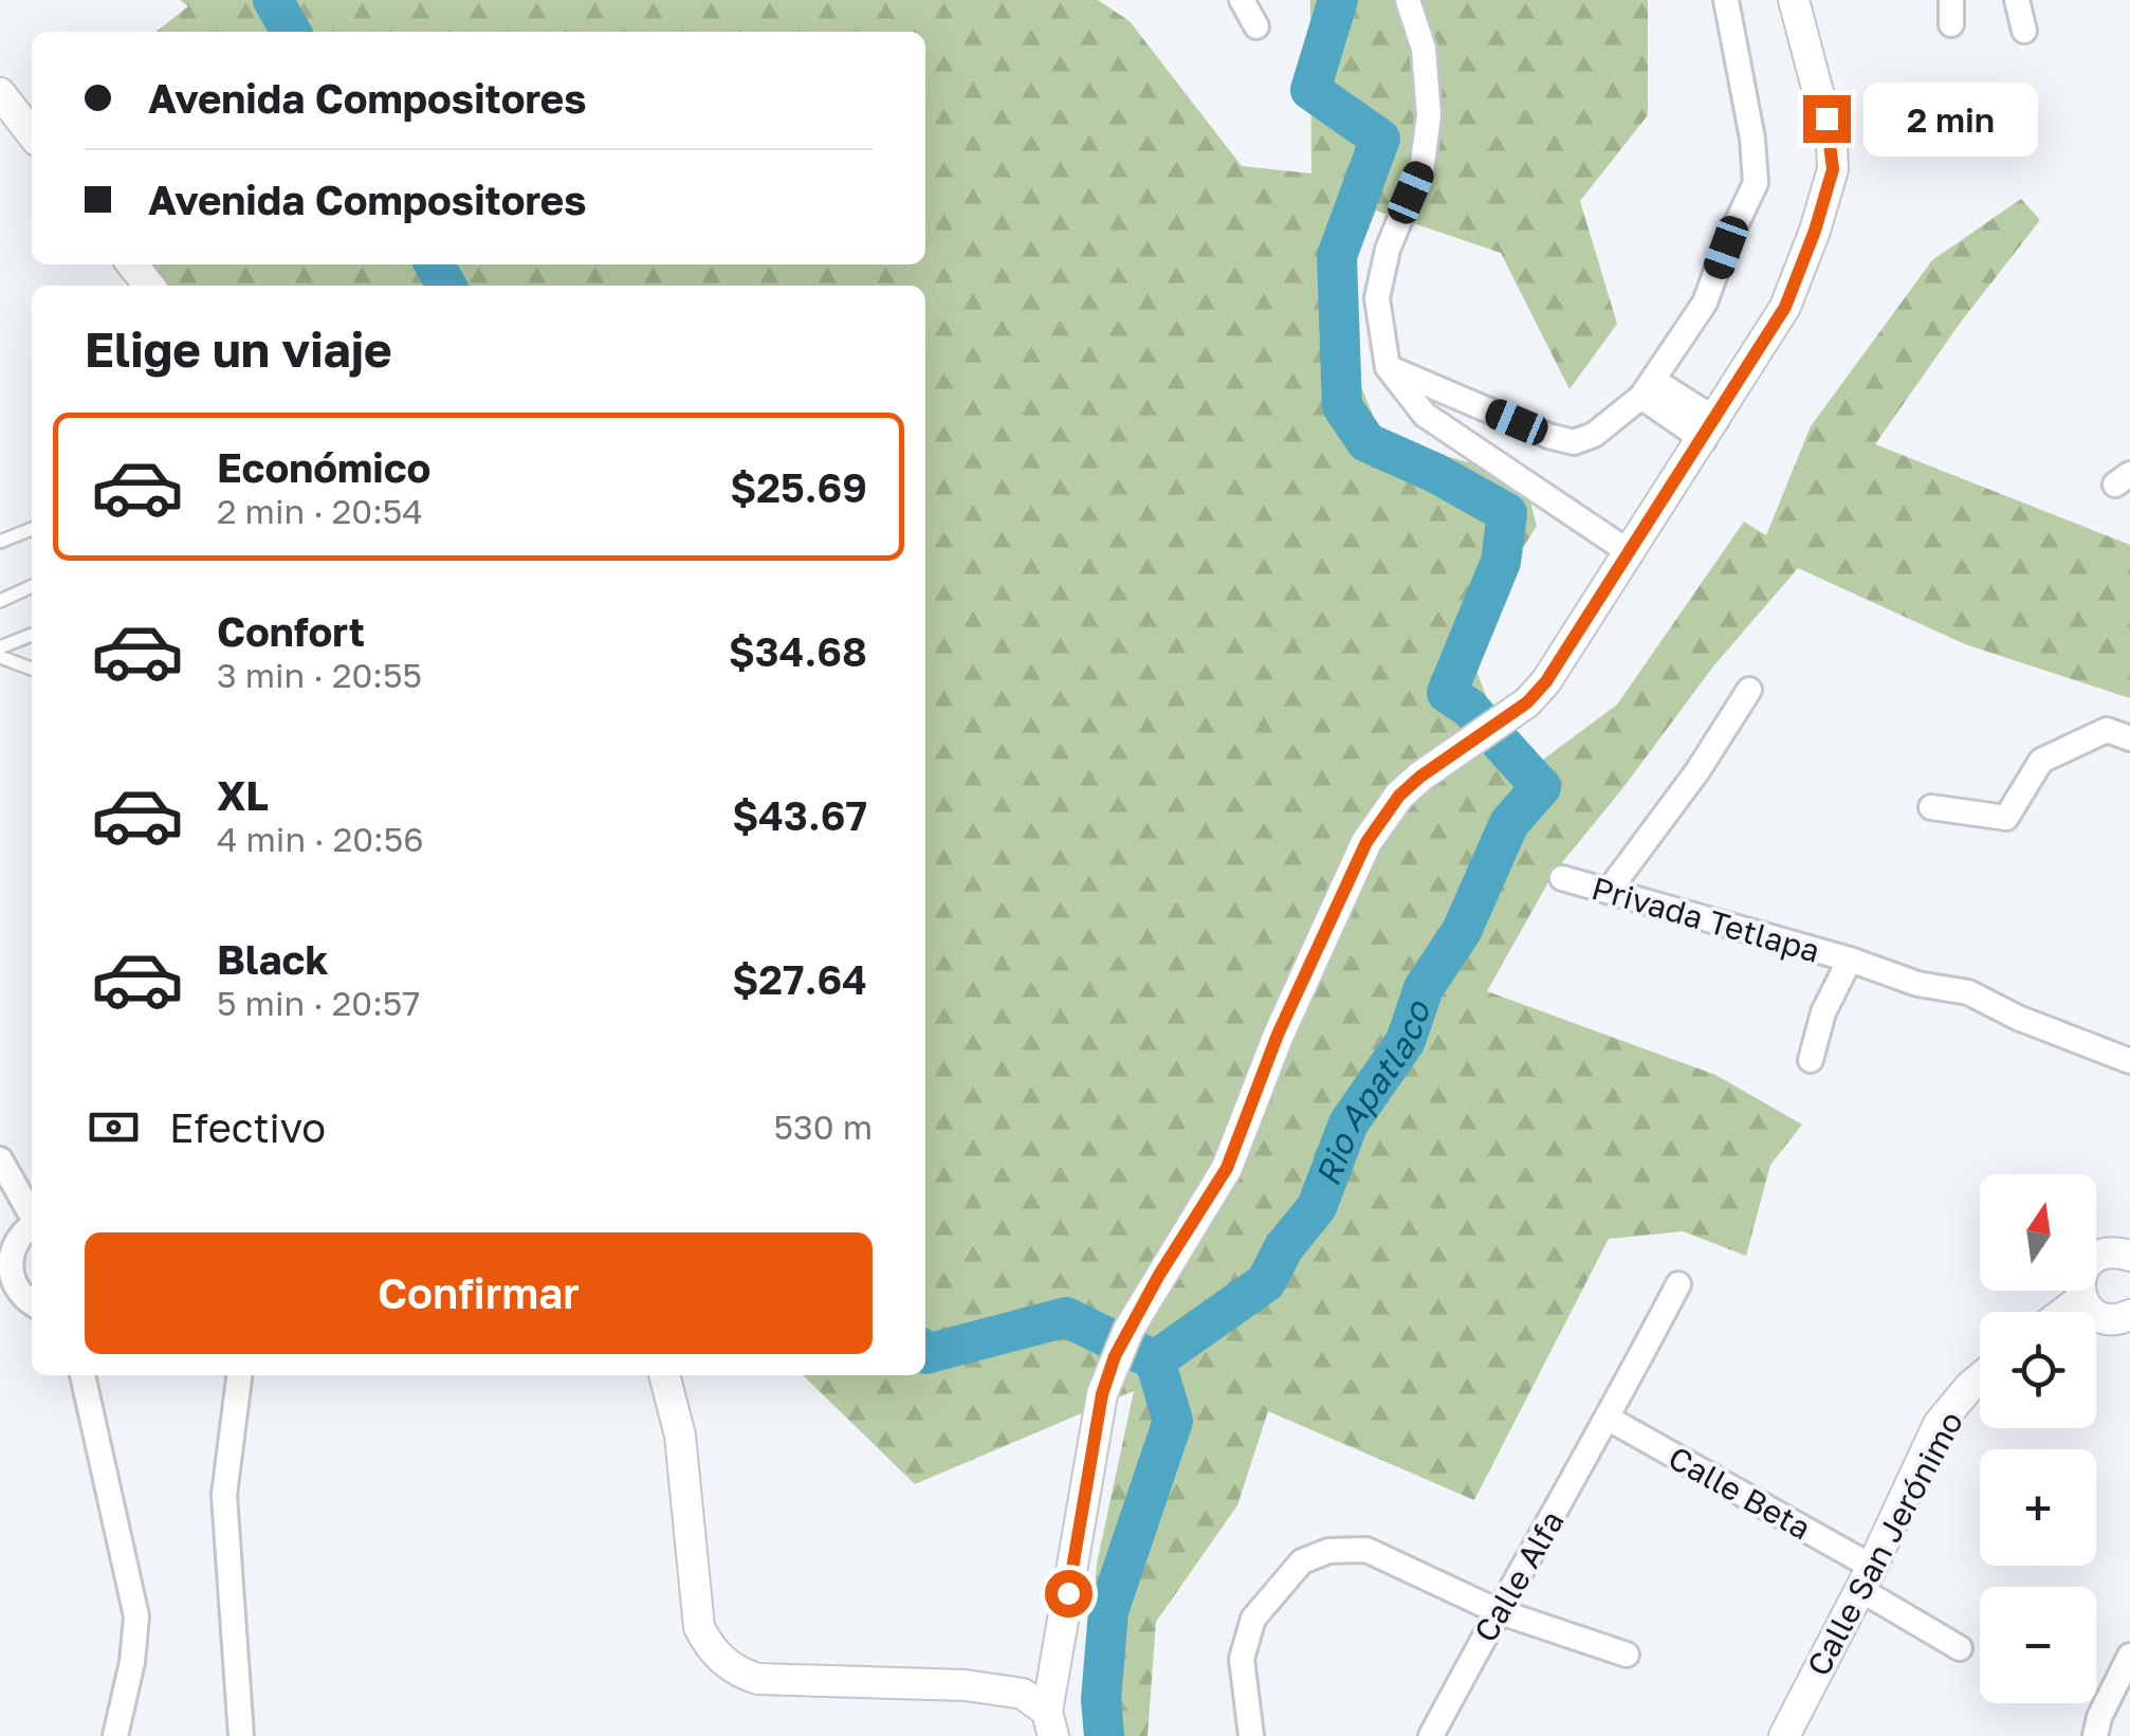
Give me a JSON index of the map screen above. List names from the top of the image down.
{
  "streets": {
    "street": [
      "Privada Tetlapa",
      "Calle Beta",
      "Calle San Jerónimo",
      "Calle Alfa"
    ]
  },
  "crossings": [
    ["Calle Beta", "Calle San Jerónimo"],
    ["Calle Beta", "Calle Alfa"]
  ],
  "water": ["Rio Apatlaco"],
  "north": "top",
  "page": {
    "banner": ["Avenida Compositores", "Avenida Compositores"],
    "bubble": "2 min",
    "heading": "Elige un viaje",
    "list": [
      {
        "name": "Económico",
        "note": "2 min · 20:54",
        "value": "$25.69"
      },
      {
        "name": "Confort",
        "note": "3 min · 20:55",
        "value": "$34.68"
      },
      {
        "name": "XL",
        "note": "4 min · 20:56",
        "value": "$43.67"
      },
      {
        "name": "Black",
        "note": "5 min · 20:57",
        "value": "$27.64"
      }
    ],
    "pay": ["Efectivo", "530 m"],
    "map_buttons": ["+", "−"],
    "buttons": "Confirmar"
  }
}
